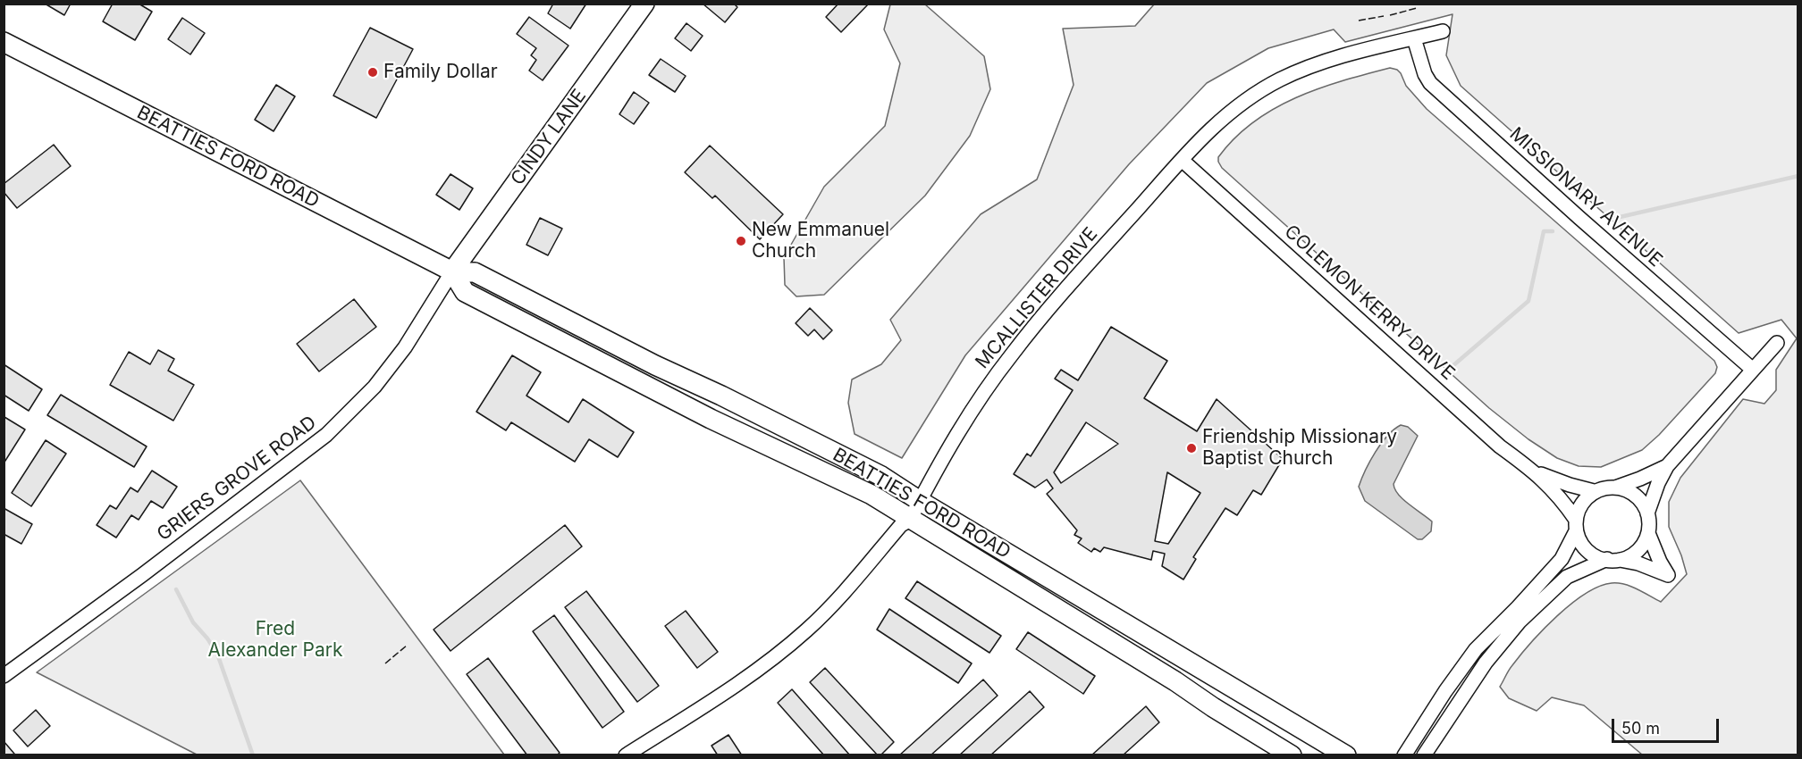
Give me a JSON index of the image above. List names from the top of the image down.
{
  "streets": {
    "main road": ["CINDY LANE", "BEATTIES FORD ROAD"],
    "street": [
      "MISSIONARY AVENUE",
      "MCALLISTER DRIVE",
      "COLEMON KERRY DRIVE",
      "GRIERS GROVE ROAD"
    ]
  },
  "crossings": [
    ["CINDY LANE", "BEATTIES FORD ROAD"],
    ["CINDY LANE", "GRIERS GROVE ROAD"],
    ["BEATTIES FORD ROAD", "MCALLISTER DRIVE"],
    ["BEATTIES FORD ROAD", "GRIERS GROVE ROAD"],
    ["MISSIONARY AVENUE", "MCALLISTER DRIVE"],
    ["MCALLISTER DRIVE", "COLEMON KERRY DRIVE"]
  ],
  "parks": ["Fred Alexander Park"],
  "places": ["Family Dollar", "New Emmanuel Church", "Friendship Missionary Baptist Church"],
  "scale_bar": "50 m"
}
